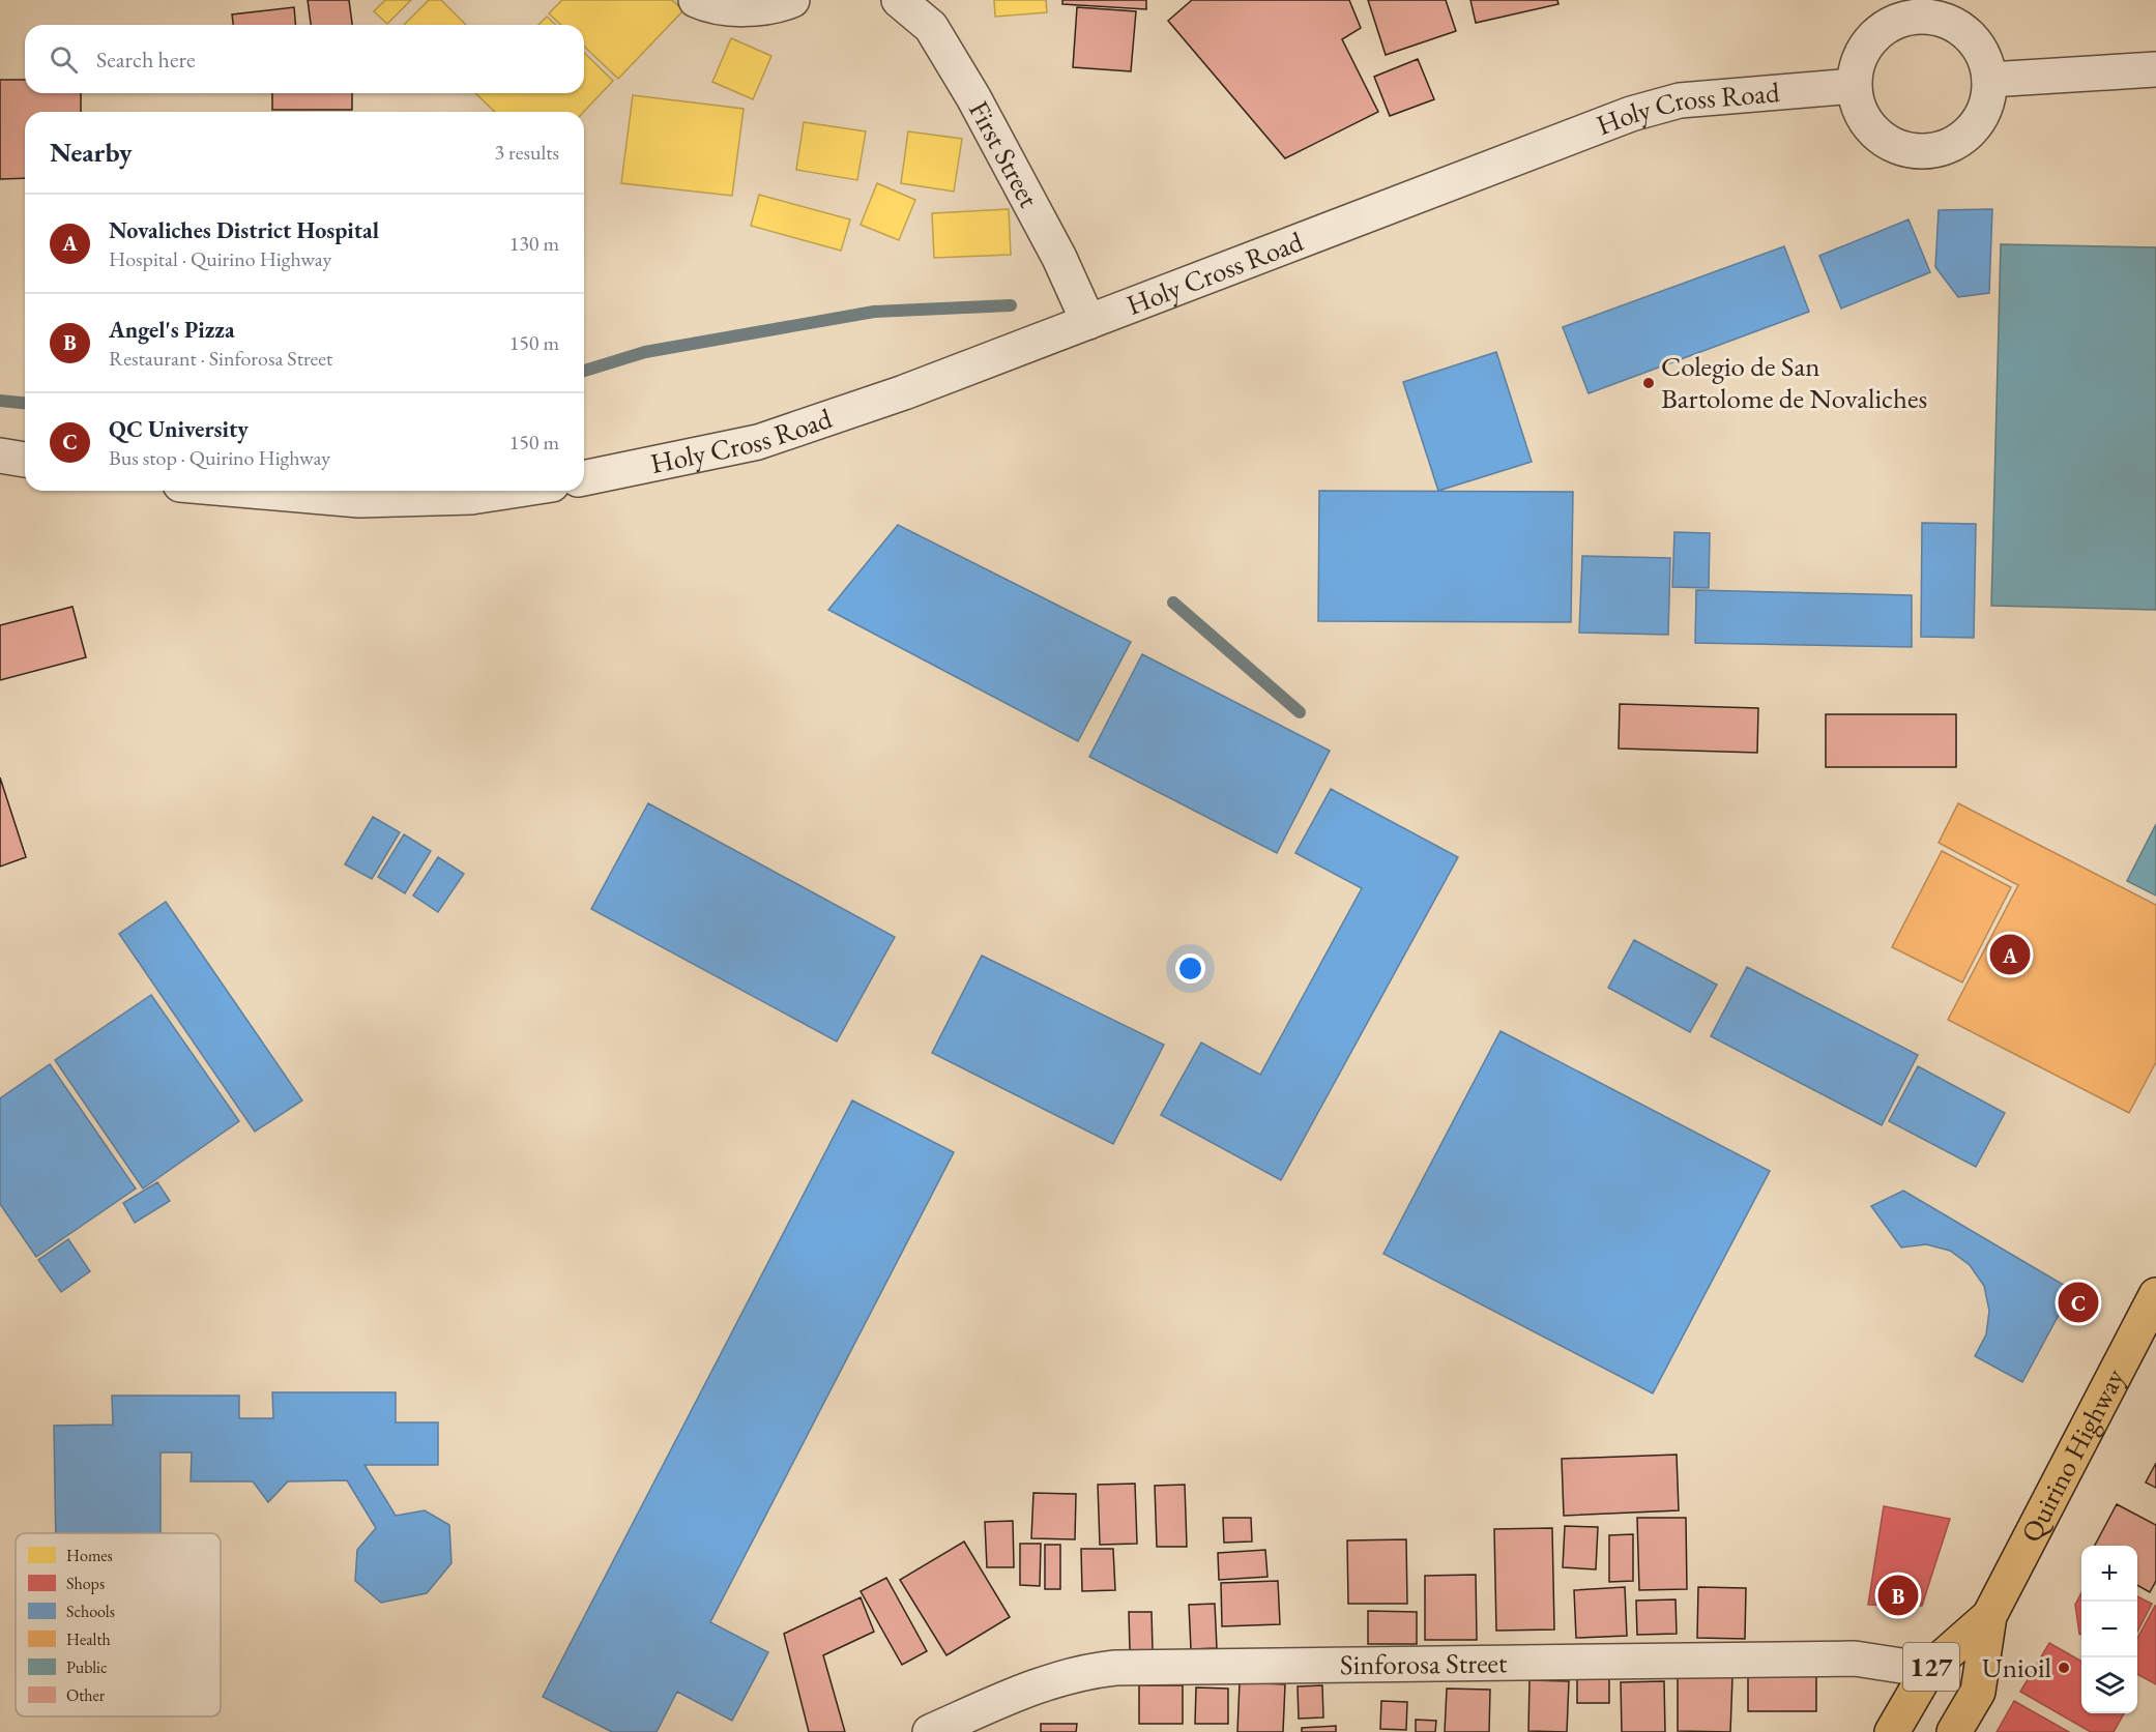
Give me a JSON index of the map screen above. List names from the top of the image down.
{
  "streets": {
    "main road": ["Quirino Highway", "127"],
    "street": ["Holy Cross Road", "First Street", "Sinforosa Street"]
  },
  "crossings": [
    ["Holy Cross Road", "First Street"],
    ["Quirino Highway", "Sinforosa Street"]
  ],
  "places": ["Colegio de San Bartolome de Novaliches", "Unioil"],
  "legend": [
    "Homes",
    "Shops",
    "Schools",
    "Health",
    "Public",
    "Other"
  ],
  "page": {
    "search": "Search here",
    "heading": ["Nearby", "3 results"],
    "list": [
      {
        "mark": "A",
        "name": "Novaliches District Hospital",
        "note": "Hospital · Quirino Highway",
        "value": "130 m"
      },
      {
        "mark": "B",
        "name": "Angel's Pizza",
        "note": "Restaurant · Sinforosa Street",
        "value": "150 m"
      },
      {
        "mark": "C",
        "name": "QC University",
        "note": "Bus stop · Quirino Highway",
        "value": "150 m"
      }
    ],
    "pins": ["A", "C", "B"],
    "map_buttons": ["+", "−"]
  }
}
